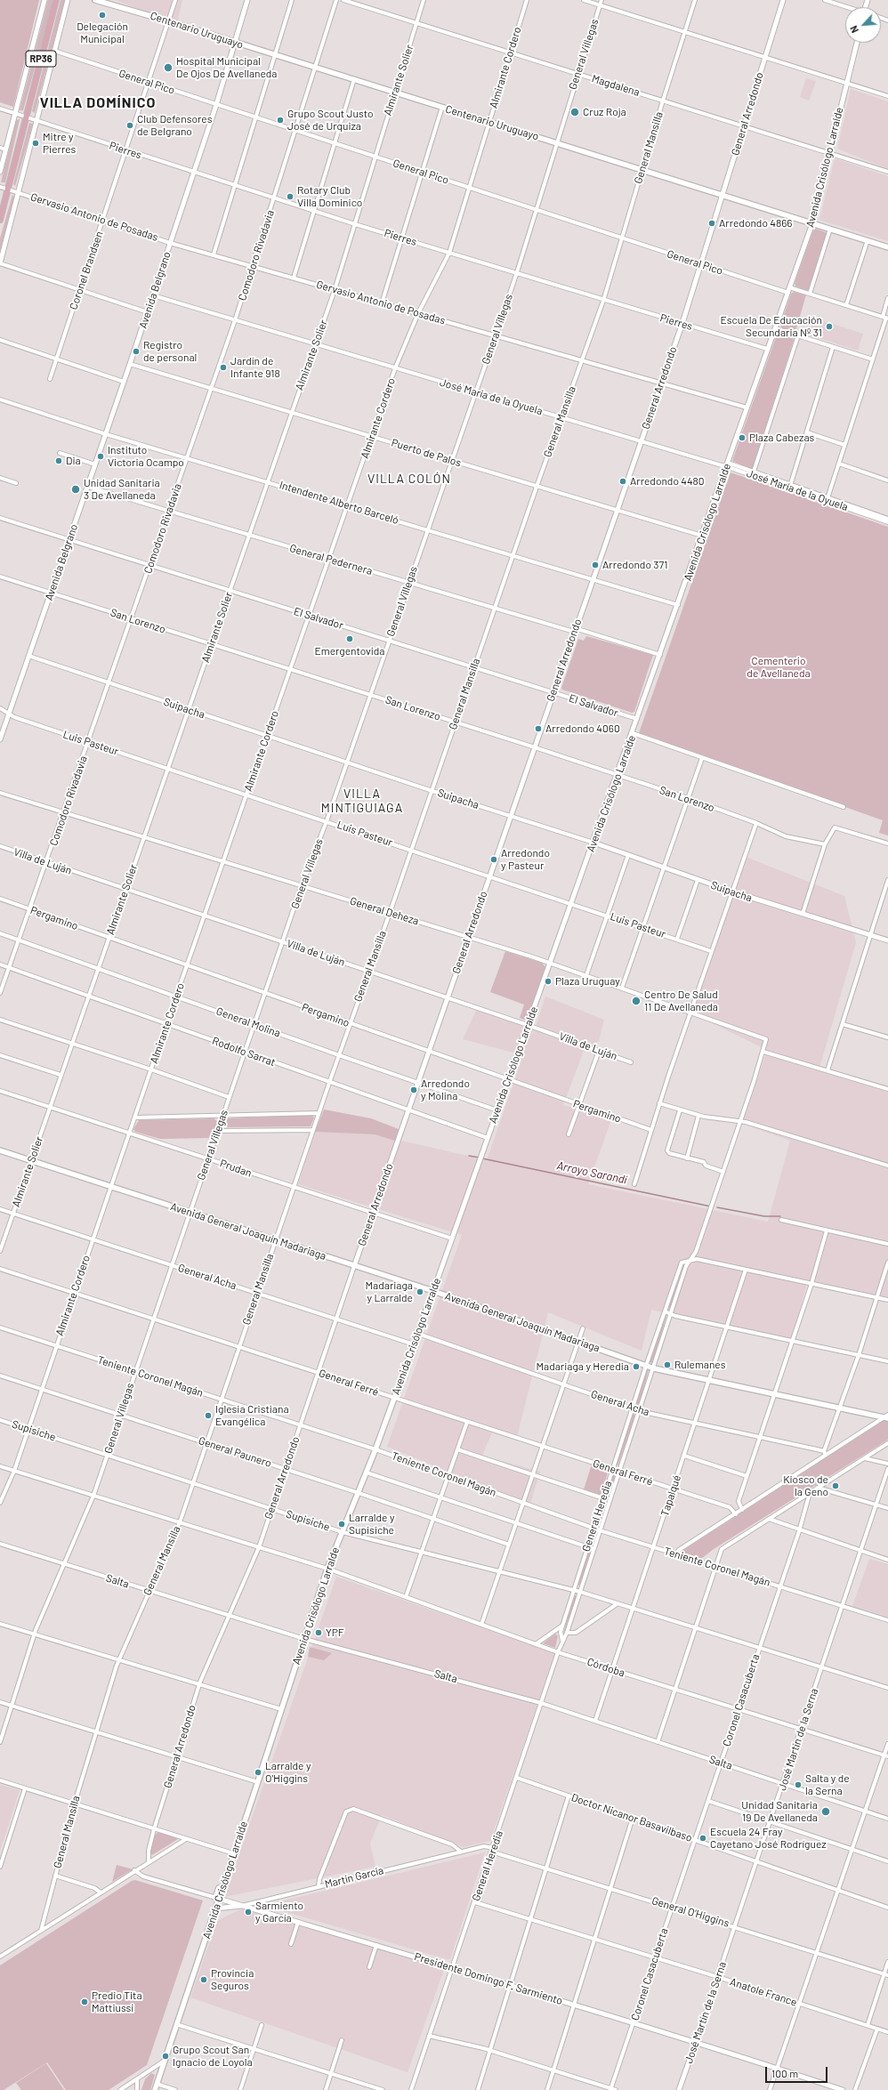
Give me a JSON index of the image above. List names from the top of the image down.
{
  "streets": {
    "main road": [
      "Centenario Uruguayo",
      "RP36",
      "Avenida Crisólogo Larralde",
      "Avenida General Joaquín Madariaga"
    ],
    "street": [
      "General Villegas",
      "Almirante Cordero",
      "Almirante Solier",
      "General Pico",
      "Magdalena",
      "General Arredondo",
      "General Mansilla",
      "Pierres",
      "Gervasio Antonio de Posadas",
      "Comodoro Rivadavia",
      "Coronel Brandsen",
      "Avenida Belgrano",
      "José María de la Oyuela",
      "Puerto de Palos",
      "Intendente Alberto Barceló",
      "General Pedernera",
      "El Salvador",
      "San Lorenzo",
      "Suipacha",
      "Luis Pasteur",
      "Villa de Luján",
      "General Deheza",
      "Pergamino",
      "General Molina",
      "Rodolfo Sarrat",
      "Prudan",
      "General Acha",
      "Teniente Coronel Magán",
      "General Ferré",
      "Supisiche",
      "General Paunero",
      "Tapalqué",
      "General Heredia",
      "Salta",
      "Córdoba",
      "Coronel Casacuberta",
      "José Martín de la Serna",
      "Doctor Nicanor Basavilbaso",
      "Martín García",
      "General O'Higgins",
      "Presidente Domingo F. Sarmiento",
      "Anatole France"
    ]
  },
  "crossings": [
    ["Centenario Uruguayo", "General Villegas"],
    ["Centenario Uruguayo", "Almirante Cordero"],
    ["Centenario Uruguayo", "Almirante Solier"],
    ["Centenario Uruguayo", "General Arredondo"],
    ["Centenario Uruguayo", "General Mansilla"],
    ["Centenario Uruguayo", "Avenida Crisólogo Larralde"],
    ["Centenario Uruguayo", "Comodoro Rivadavia"],
    ["Centenario Uruguayo", "Coronel Brandsen"],
    ["Centenario Uruguayo", "Avenida Belgrano"],
    ["General Villegas", "General Pico"],
    ["General Villegas", "Magdalena"],
    ["General Villegas", "Pierres"],
    ["General Villegas", "Gervasio Antonio de Posadas"],
    ["General Villegas", "José María de la Oyuela"],
    ["General Villegas", "Puerto de Palos"],
    ["General Villegas", "Intendente Alberto Barceló"],
    ["General Villegas", "General Pedernera"],
    ["General Villegas", "El Salvador"],
    ["General Villegas", "San Lorenzo"],
    ["General Villegas", "Suipacha"],
    ["General Villegas", "Luis Pasteur"],
    ["General Villegas", "Villa de Luján"],
    ["General Villegas", "General Deheza"],
    ["General Villegas", "Pergamino"],
    ["General Villegas", "General Molina"],
    ["General Villegas", "Rodolfo Sarrat"],
    ["General Villegas", "Prudan"],
    ["General Villegas", "Avenida General Joaquín Madariaga"],
    ["General Villegas", "General Acha"],
    ["General Villegas", "Teniente Coronel Magán"],
    ["General Villegas", "General Ferré"],
    ["General Villegas", "Supisiche"],
    ["General Villegas", "General Paunero"],
    ["General Villegas", "Salta"],
    ["General Villegas", "Córdoba"],
    ["RP36", "Pierres"],
    ["RP36", "Gervasio Antonio de Posadas"],
    ["Almirante Cordero", "General Pico"],
    ["Almirante Cordero", "Magdalena"],
    ["Almirante Cordero", "Pierres"],
    ["Almirante Cordero", "Gervasio Antonio de Posadas"],
    ["Almirante Cordero", "José María de la Oyuela"],
    ["Almirante Cordero", "Puerto de Palos"],
    ["Almirante Cordero", "Intendente Alberto Barceló"],
    ["Almirante Cordero", "General Pedernera"],
    ["Almirante Cordero", "El Salvador"],
    ["Almirante Cordero", "San Lorenzo"],
    ["Almirante Cordero", "Suipacha"],
    ["Almirante Cordero", "Luis Pasteur"],
    ["Almirante Cordero", "Villa de Luján"],
    ["Almirante Cordero", "General Deheza"],
    ["Almirante Cordero", "Pergamino"],
    ["Almirante Cordero", "General Molina"],
    ["Almirante Cordero", "Rodolfo Sarrat"],
    ["Almirante Cordero", "Prudan"],
    ["Almirante Cordero", "Avenida General Joaquín Madariaga"],
    ["Almirante Cordero", "General Acha"],
    ["Almirante Cordero", "Teniente Coronel Magán"],
    ["Almirante Cordero", "General Ferré"],
    ["Almirante Cordero", "Supisiche"],
    ["Almirante Cordero", "General Paunero"],
    ["Almirante Cordero", "Córdoba"],
    ["Almirante Solier", "General Pico"],
    ["Almirante Solier", "Magdalena"],
    ["Almirante Solier", "Pierres"],
    ["Almirante Solier", "Gervasio Antonio de Posadas"],
    ["Almirante Solier", "José María de la Oyuela"],
    ["Almirante Solier", "Puerto de Palos"],
    ["Almirante Solier", "Intendente Alberto Barceló"],
    ["Almirante Solier", "General Pedernera"],
    ["Almirante Solier", "El Salvador"],
    ["Almirante Solier", "San Lorenzo"],
    ["Almirante Solier", "Suipacha"],
    ["Almirante Solier", "Luis Pasteur"],
    ["Almirante Solier", "Villa de Luján"],
    ["Almirante Solier", "General Deheza"],
    ["Almirante Solier", "Pergamino"],
    ["Almirante Solier", "General Molina"],
    ["Almirante Solier", "Rodolfo Sarrat"],
    ["Almirante Solier", "Prudan"],
    ["Almirante Solier", "Avenida General Joaquín Madariaga"],
    ["Almirante Solier", "General Acha"],
    ["General Pico", "General Arredondo"],
    ["General Pico", "General Mansilla"],
    ["General Pico", "Avenida Crisólogo Larralde"],
    ["General Pico", "Comodoro Rivadavia"],
    ["General Pico", "Coronel Brandsen"],
    ["General Pico", "Avenida Belgrano"],
    ["Magdalena", "General Arredondo"],
    ["Magdalena", "General Mansilla"],
    ["Magdalena", "Avenida Crisólogo Larralde"],
    ["General Arredondo", "Pierres"],
    ["General Arredondo", "Gervasio Antonio de Posadas"],
    ["General Arredondo", "José María de la Oyuela"],
    ["General Arredondo", "Puerto de Palos"],
    ["General Arredondo", "Intendente Alberto Barceló"],
    ["General Arredondo", "General Pedernera"],
    ["General Arredondo", "El Salvador"],
    ["General Arredondo", "San Lorenzo"],
    ["General Arredondo", "Suipacha"],
    ["General Arredondo", "Luis Pasteur"],
    ["General Arredondo", "Villa de Luján"],
    ["General Arredondo", "General Deheza"],
    ["General Arredondo", "Pergamino"],
    ["General Arredondo", "General Molina"],
    ["General Arredondo", "Rodolfo Sarrat"],
    ["General Arredondo", "Prudan"],
    ["General Arredondo", "Avenida General Joaquín Madariaga"],
    ["General Arredondo", "General Acha"],
    ["General Arredondo", "Teniente Coronel Magán"],
    ["General Arredondo", "General Ferré"],
    ["General Arredondo", "Supisiche"],
    ["General Arredondo", "General Paunero"],
    ["General Arredondo", "Salta"],
    ["General Arredondo", "Córdoba"],
    ["General Mansilla", "Pierres"],
    ["General Mansilla", "Gervasio Antonio de Posadas"],
    ["General Mansilla", "José María de la Oyuela"],
    ["General Mansilla", "Puerto de Palos"],
    ["General Mansilla", "Intendente Alberto Barceló"],
    ["General Mansilla", "General Pedernera"],
    ["General Mansilla", "El Salvador"],
    ["General Mansilla", "San Lorenzo"],
    ["General Mansilla", "Suipacha"],
    ["General Mansilla", "Luis Pasteur"],
    ["General Mansilla", "Villa de Luján"],
    ["General Mansilla", "General Deheza"],
    ["General Mansilla", "Pergamino"],
    ["General Mansilla", "General Molina"],
    ["General Mansilla", "Rodolfo Sarrat"],
    ["General Mansilla", "Prudan"],
    ["General Mansilla", "Avenida General Joaquín Madariaga"],
    ["General Mansilla", "General Acha"],
    ["General Mansilla", "Teniente Coronel Magán"],
    ["General Mansilla", "General Ferré"],
    ["General Mansilla", "Supisiche"],
    ["General Mansilla", "General Paunero"],
    ["General Mansilla", "Salta"],
    ["General Mansilla", "Córdoba"],
    ["Pierres", "Avenida Crisólogo Larralde"],
    ["Pierres", "Comodoro Rivadavia"],
    ["Pierres", "Coronel Brandsen"],
    ["Pierres", "Avenida Belgrano"],
    ["Avenida Crisólogo Larralde", "Gervasio Antonio de Posadas"],
    ["Avenida Crisólogo Larralde", "José María de la Oyuela"],
    ["Avenida Crisólogo Larralde", "Puerto de Palos"],
    ["Avenida Crisólogo Larralde", "Intendente Alberto Barceló"],
    ["Avenida Crisólogo Larralde", "General Pedernera"],
    ["Avenida Crisólogo Larralde", "El Salvador"],
    ["Avenida Crisólogo Larralde", "San Lorenzo"],
    ["Avenida Crisólogo Larralde", "Suipacha"],
    ["Avenida Crisólogo Larralde", "Luis Pasteur"],
    ["Avenida Crisólogo Larralde", "Villa de Luján"],
    ["Avenida Crisólogo Larralde", "General Deheza"],
    ["Avenida Crisólogo Larralde", "Pergamino"],
    ["Avenida Crisólogo Larralde", "General Molina"],
    ["Avenida Crisólogo Larralde", "Rodolfo Sarrat"],
    ["Avenida Crisólogo Larralde", "Prudan"],
    ["Avenida Crisólogo Larralde", "Avenida General Joaquín Madariaga"],
    ["Avenida Crisólogo Larralde", "General Acha"],
    ["Avenida Crisólogo Larralde", "Teniente Coronel Magán"],
    ["Avenida Crisólogo Larralde", "General Ferré"],
    ["Avenida Crisólogo Larralde", "Supisiche"],
    ["Avenida Crisólogo Larralde", "General Paunero"],
    ["Avenida Crisólogo Larralde", "Salta"],
    ["Avenida Crisólogo Larralde", "Córdoba"],
    ["Avenida Crisólogo Larralde", "Martín García"],
    ["Avenida Crisólogo Larralde", "Presidente Domingo F. Sarmiento"],
    ["Gervasio Antonio de Posadas", "Comodoro Rivadavia"],
    ["Gervasio Antonio de Posadas", "Coronel Brandsen"],
    ["Gervasio Antonio de Posadas", "Avenida Belgrano"],
    ["Comodoro Rivadavia", "José María de la Oyuela"],
    ["Comodoro Rivadavia", "Puerto de Palos"],
    ["Comodoro Rivadavia", "Intendente Alberto Barceló"],
    ["Comodoro Rivadavia", "General Pedernera"],
    ["Comodoro Rivadavia", "El Salvador"],
    ["Comodoro Rivadavia", "San Lorenzo"],
    ["Comodoro Rivadavia", "Suipacha"],
    ["Comodoro Rivadavia", "Luis Pasteur"],
    ["Comodoro Rivadavia", "Villa de Luján"],
    ["Comodoro Rivadavia", "General Deheza"],
    ["Comodoro Rivadavia", "Pergamino"],
    ["Comodoro Rivadavia", "General Molina"],
    ["Comodoro Rivadavia", "Rodolfo Sarrat"],
    ["Avenida Belgrano", "José María de la Oyuela"],
    ["Avenida Belgrano", "Puerto de Palos"],
    ["Avenida Belgrano", "Intendente Alberto Barceló"],
    ["Avenida Belgrano", "General Pedernera"],
    ["Avenida Belgrano", "El Salvador"],
    ["Avenida Belgrano", "San Lorenzo"],
    ["Avenida Belgrano", "Suipacha"],
    ["Avenida Belgrano", "Luis Pasteur"],
    ["General Deheza", "General Heredia"],
    ["Avenida General Joaquín Madariaga", "Tapalqué"],
    ["Avenida General Joaquín Madariaga", "General Heredia"],
    ["General Acha", "Tapalqué"],
    ["General Acha", "General Heredia"],
    ["Teniente Coronel Magán", "Tapalqué"],
    ["Teniente Coronel Magán", "General Heredia"],
    ["Teniente Coronel Magán", "Coronel Casacuberta"],
    ["Teniente Coronel Magán", "José Martín de la Serna"],
    ["General Ferré", "Tapalqué"],
    ["General Ferré", "General Heredia"],
    ["Supisiche", "General Heredia"],
    ["Tapalqué", "Salta"],
    ["Tapalqué", "Córdoba"],
    ["General Heredia", "Salta"],
    ["General Heredia", "Córdoba"],
    ["General Heredia", "Doctor Nicanor Basavilbaso"],
    ["General Heredia", "Martín García"],
    ["General Heredia", "General O'Higgins"],
    ["General Heredia", "Presidente Domingo F. Sarmiento"],
    ["General Heredia", "Anatole France"],
    ["Salta", "Coronel Casacuberta"],
    ["Salta", "José Martín de la Serna"],
    ["Córdoba", "Coronel Casacuberta"],
    ["Córdoba", "José Martín de la Serna"],
    ["Coronel Casacuberta", "Doctor Nicanor Basavilbaso"],
    ["Coronel Casacuberta", "General O'Higgins"],
    ["Coronel Casacuberta", "Presidente Domingo F. Sarmiento"],
    ["Coronel Casacuberta", "Anatole France"],
    ["José Martín de la Serna", "Doctor Nicanor Basavilbaso"],
    ["José Martín de la Serna", "General O'Higgins"],
    ["José Martín de la Serna", "Presidente Domingo F. Sarmiento"],
    ["José Martín de la Serna", "Anatole France"],
    ["Martín García", "General O'Higgins"],
    ["Martín García", "Presidente Domingo F. Sarmiento"]
  ],
  "districts": ["VILLA DOMÍNICO", "VILLA COLÓN", "VILLA MINTIGUIAGA"],
  "water": ["Arroyo Sarandí"],
  "parks": ["Cementerio de Avellaneda"],
  "places": [
    "Delegación Municipal",
    "Hospital Municipal De Ojos De Avellaneda",
    "Cruz Roja",
    "Grupo Scout Justo José de Urquiza",
    "Club Defensores de Belgrano",
    "Mitre y Pierres",
    "Rotary Club Villa Dominico",
    "Arredondo 4866",
    "Escuela De Educación Secundaria Nº 31",
    "Registro de personal",
    "Jardín de Infante 918",
    "Plaza Cabezas",
    "Instituto Victoria Ocampo",
    "Dia",
    "Arredondo 4480",
    "Unidad Sanitaria 3 De Avellaneda",
    "Arredondo 371",
    "Emergentovida",
    "Arredondo 4060",
    "Arredondo y Pasteur",
    "Plaza Uruguay",
    "Centro De Salud 11 De Avellaneda",
    "Arredondo y Molina",
    "Madariaga y Larralde",
    "Rulemanes",
    "Madariaga y Heredia",
    "Iglesia Cristiana Evangélica",
    "Kiosco de la Geno",
    "Larralde y Supisiche",
    "YPF",
    "Larralde y O'Higgins",
    "Salta y de la Serna",
    "Unidad Sanitaria 19 De Avellaneda",
    "Escuela 24 Fray Cayetano José Rodríguez",
    "Sarmiento y García",
    "Provincia Seguros",
    "Predio Tita Mattiussi",
    "Grupo Scout San Ignacio de Loyola"
  ],
  "scale_bar": "100 m",
  "north": "bottom left"
}
